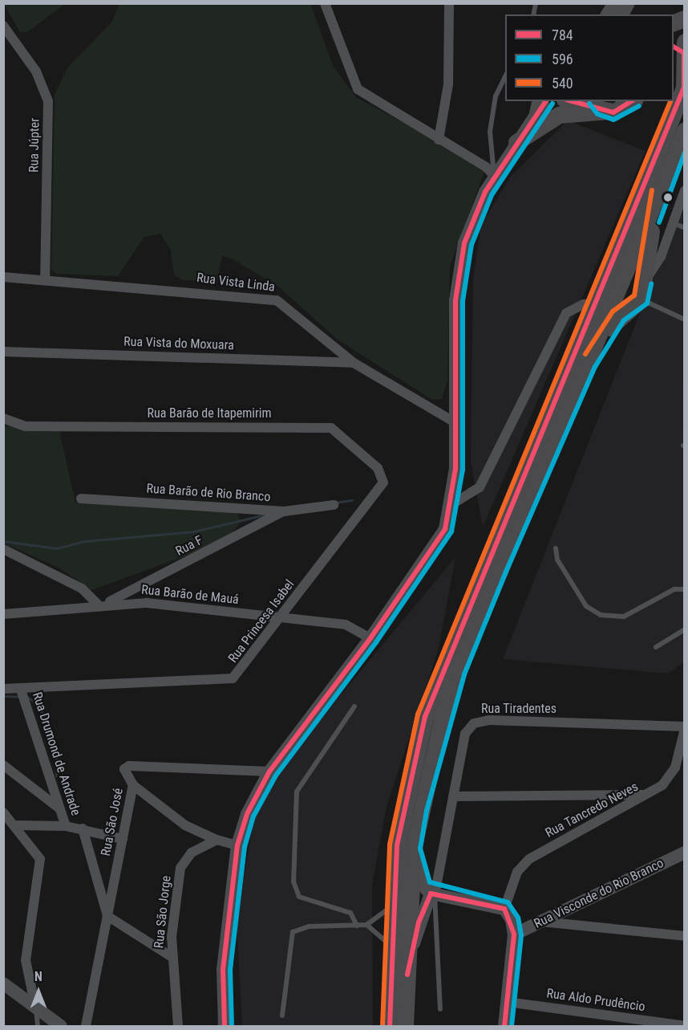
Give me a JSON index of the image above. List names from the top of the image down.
{
  "streets": {
    "main road": ["Rua Visconde do Rio Branco"],
    "street": [
      "Rua Júpter",
      "Rua Vista Linda",
      "Rua Vista do Moxuara",
      "Rua Barão de Itapemirim",
      "Rua Barão de Rio Branco",
      "Rua F",
      "Rua Barão de Mauá",
      "Rua Princesa Isabel",
      "Rua Tiradentes",
      "Rua Drumond de Andrade",
      "Rua Tancredo Neves",
      "Rua São José",
      "Rua São Jorge",
      "Rua Aldo Prudêncio"
    ]
  },
  "crossings": [
    ["Rua Júpter", "Rua Vista Linda"],
    ["Rua Vista Linda", "Rua Vista do Moxuara"],
    ["Rua Barão de Itapemirim", "Rua Princesa Isabel"],
    ["Rua Barão de Rio Branco", "Rua F"],
    ["Rua F", "Rua Barão de Mauá"],
    ["Rua Barão de Mauá", "Rua Princesa Isabel"],
    ["Rua Princesa Isabel", "Rua Drumond de Andrade"],
    ["Rua Tiradentes", "Rua Tancredo Neves"]
  ],
  "lines": ["transit line 784", "transit line 540", "transit line 596"],
  "legend": ["784", "596", "540"],
  "north": "top"
}
